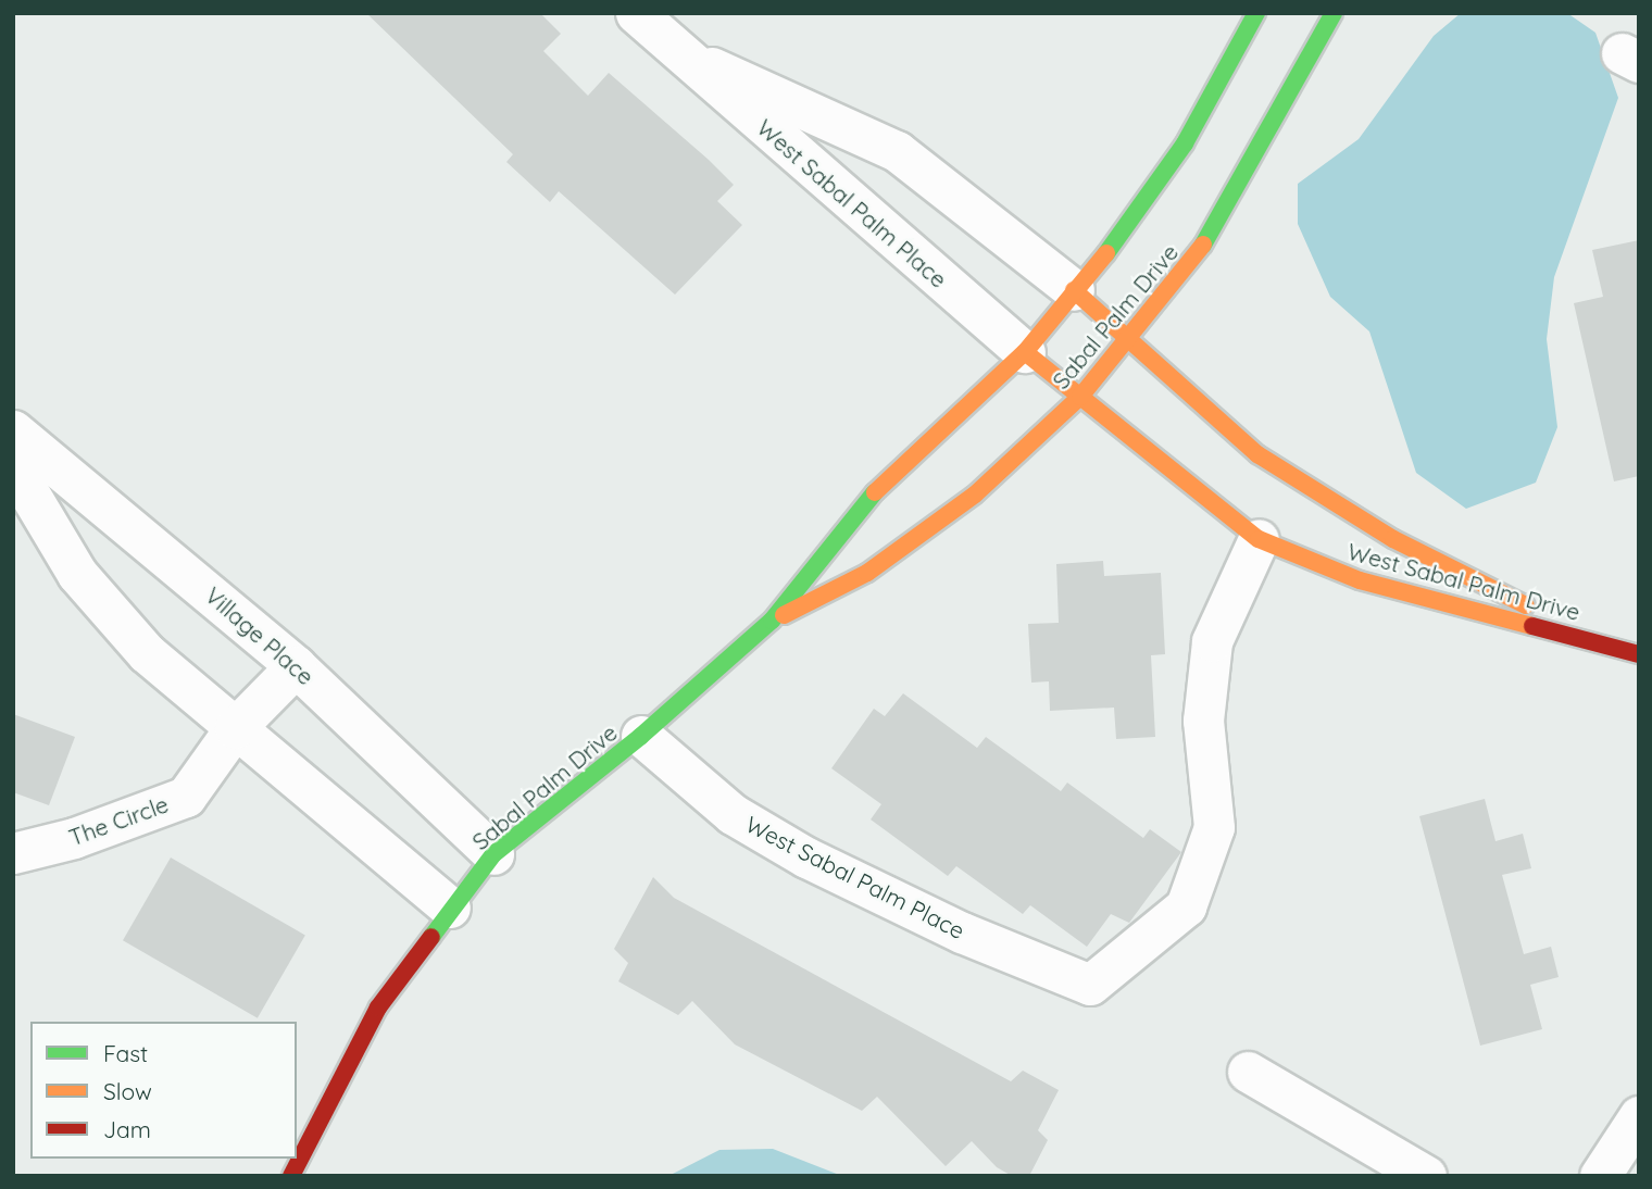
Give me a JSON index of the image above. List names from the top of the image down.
{
  "streets": {
    "street": [
      "West Sabal Palm Place",
      "Sabal Palm Drive",
      "West Sabal Palm Drive",
      "Village Place",
      "The Circle"
    ]
  },
  "crossings": [
    ["West Sabal Palm Place", "Sabal Palm Drive"],
    ["West Sabal Palm Place", "West Sabal Palm Drive"],
    ["Sabal Palm Drive", "West Sabal Palm Drive"],
    ["Sabal Palm Drive", "Village Place"],
    ["Village Place", "The Circle"]
  ],
  "legend": ["Fast", "Slow", "Jam"]
}
